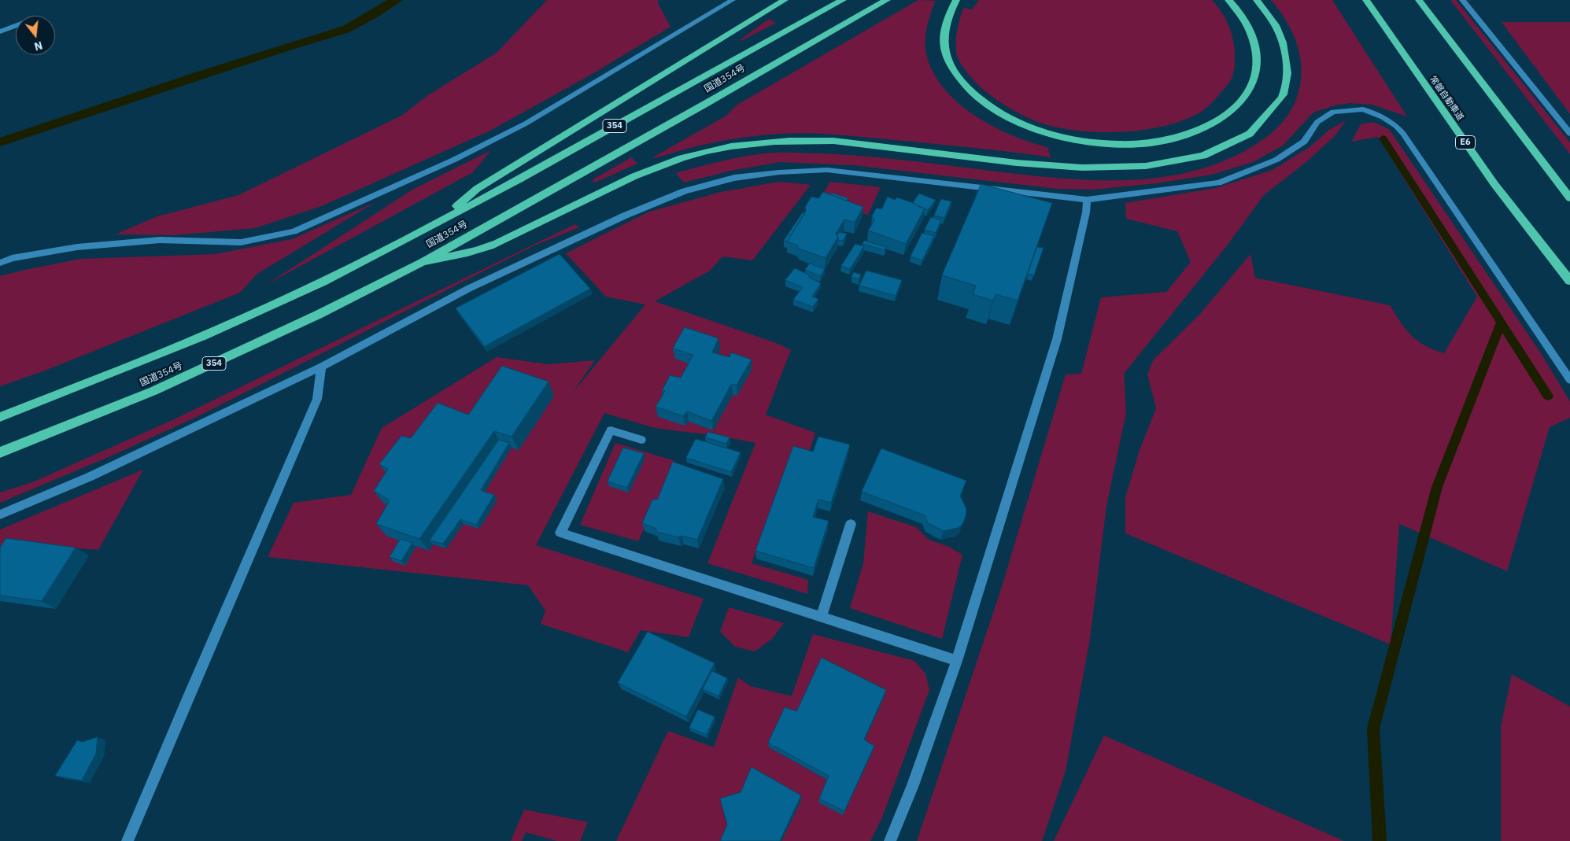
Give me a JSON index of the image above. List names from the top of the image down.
{
  "streets": {
    "highway": [
      "国道354号",
      "常磐自動車道",
      "354",
      "E6"
    ]
  },
  "north": "bottom"
}
